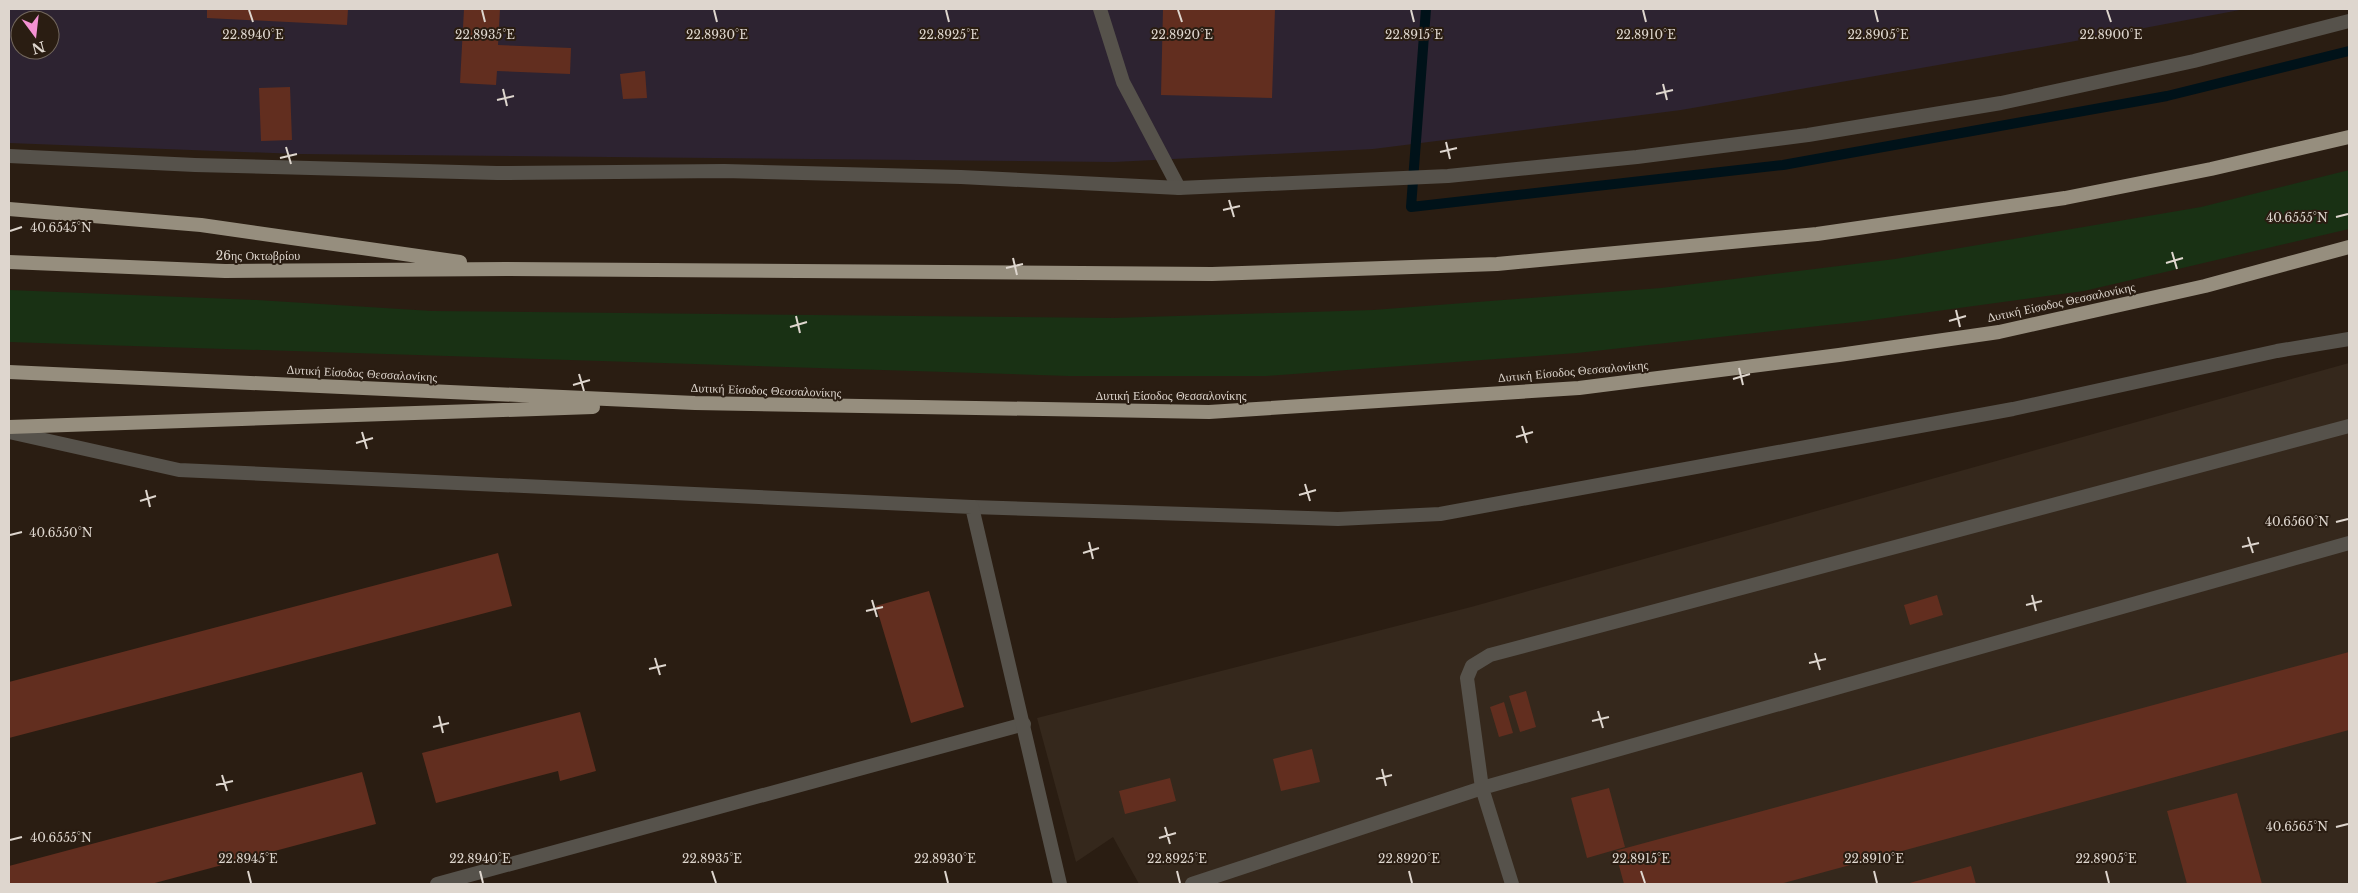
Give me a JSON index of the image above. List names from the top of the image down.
{
  "streets": {
    "highway": ["26ης Οκτωβρίου", "Δυτική Είσοδος Θεσσαλονίκης"]
  },
  "north": "bottom",
  "coordinates": [
    "22.8940°E",
    "22.8935°E",
    "22.8930°E",
    "22.8925°E",
    "22.8920°E",
    "22.8915°E",
    "22.8910°E",
    "22.8905°E",
    "22.8900°E",
    "40.6555°N",
    "40.6545°N",
    "40.6560°N",
    "40.6550°N",
    "40.6565°N",
    "22.8945°E"
  ]
}
